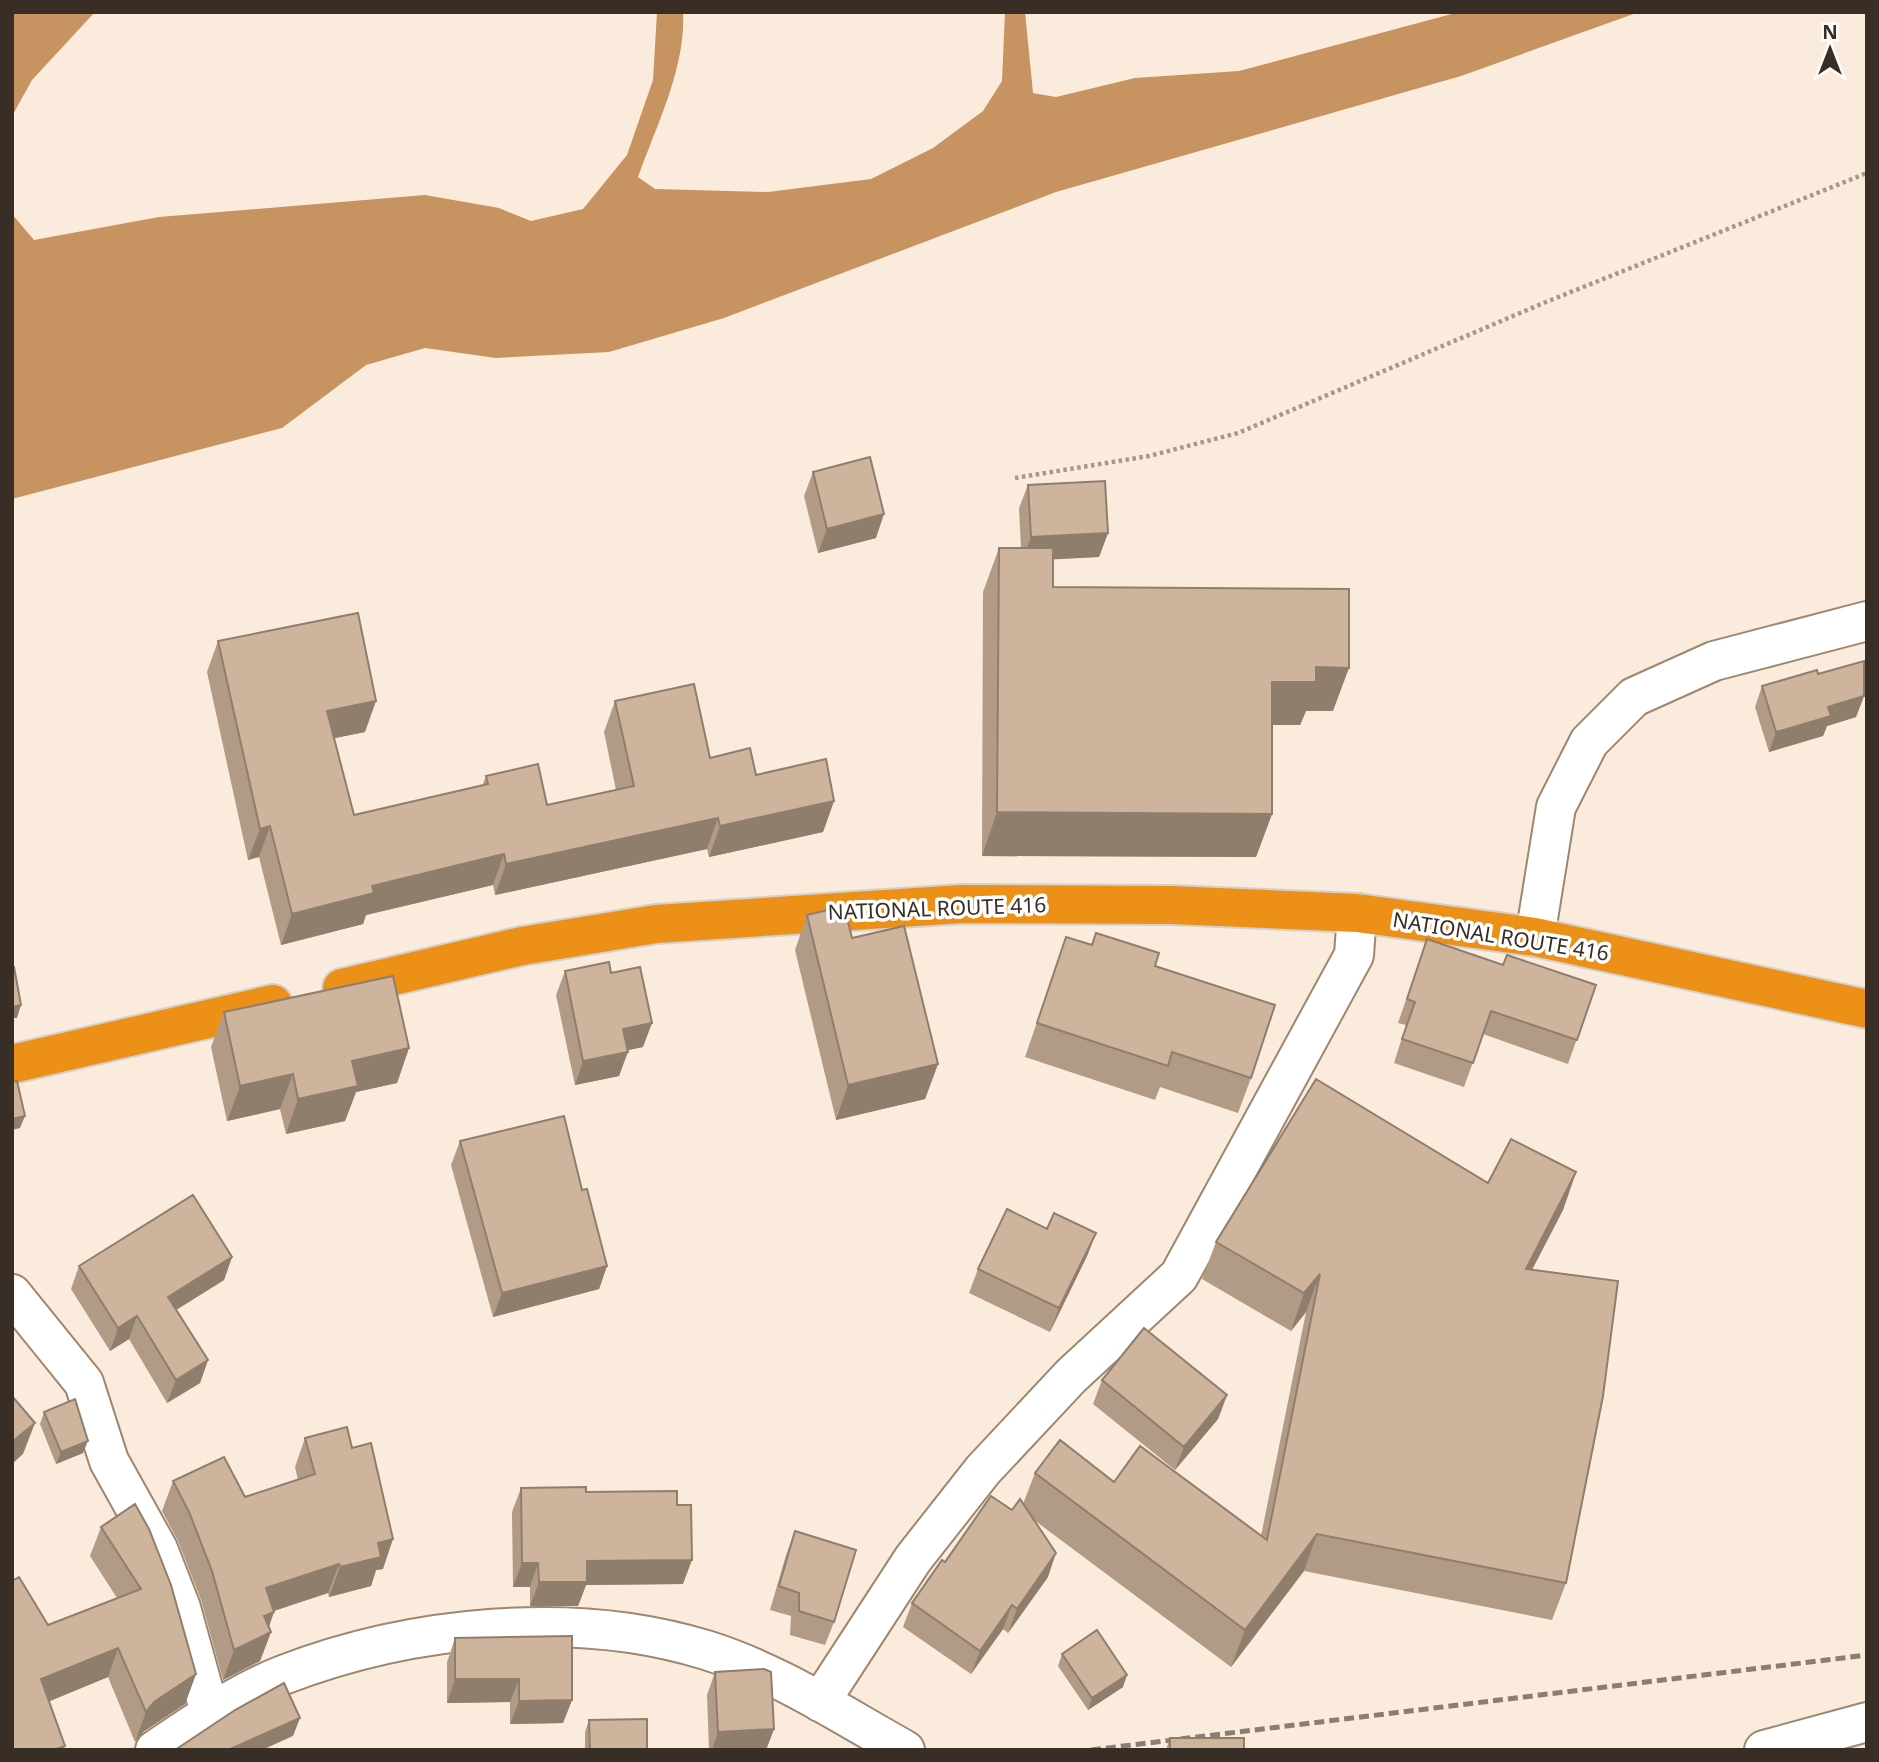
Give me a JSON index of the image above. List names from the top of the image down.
{
  "streets": {
    "highway": ["NATIONAL ROUTE 416"]
  },
  "north": "top"
}
